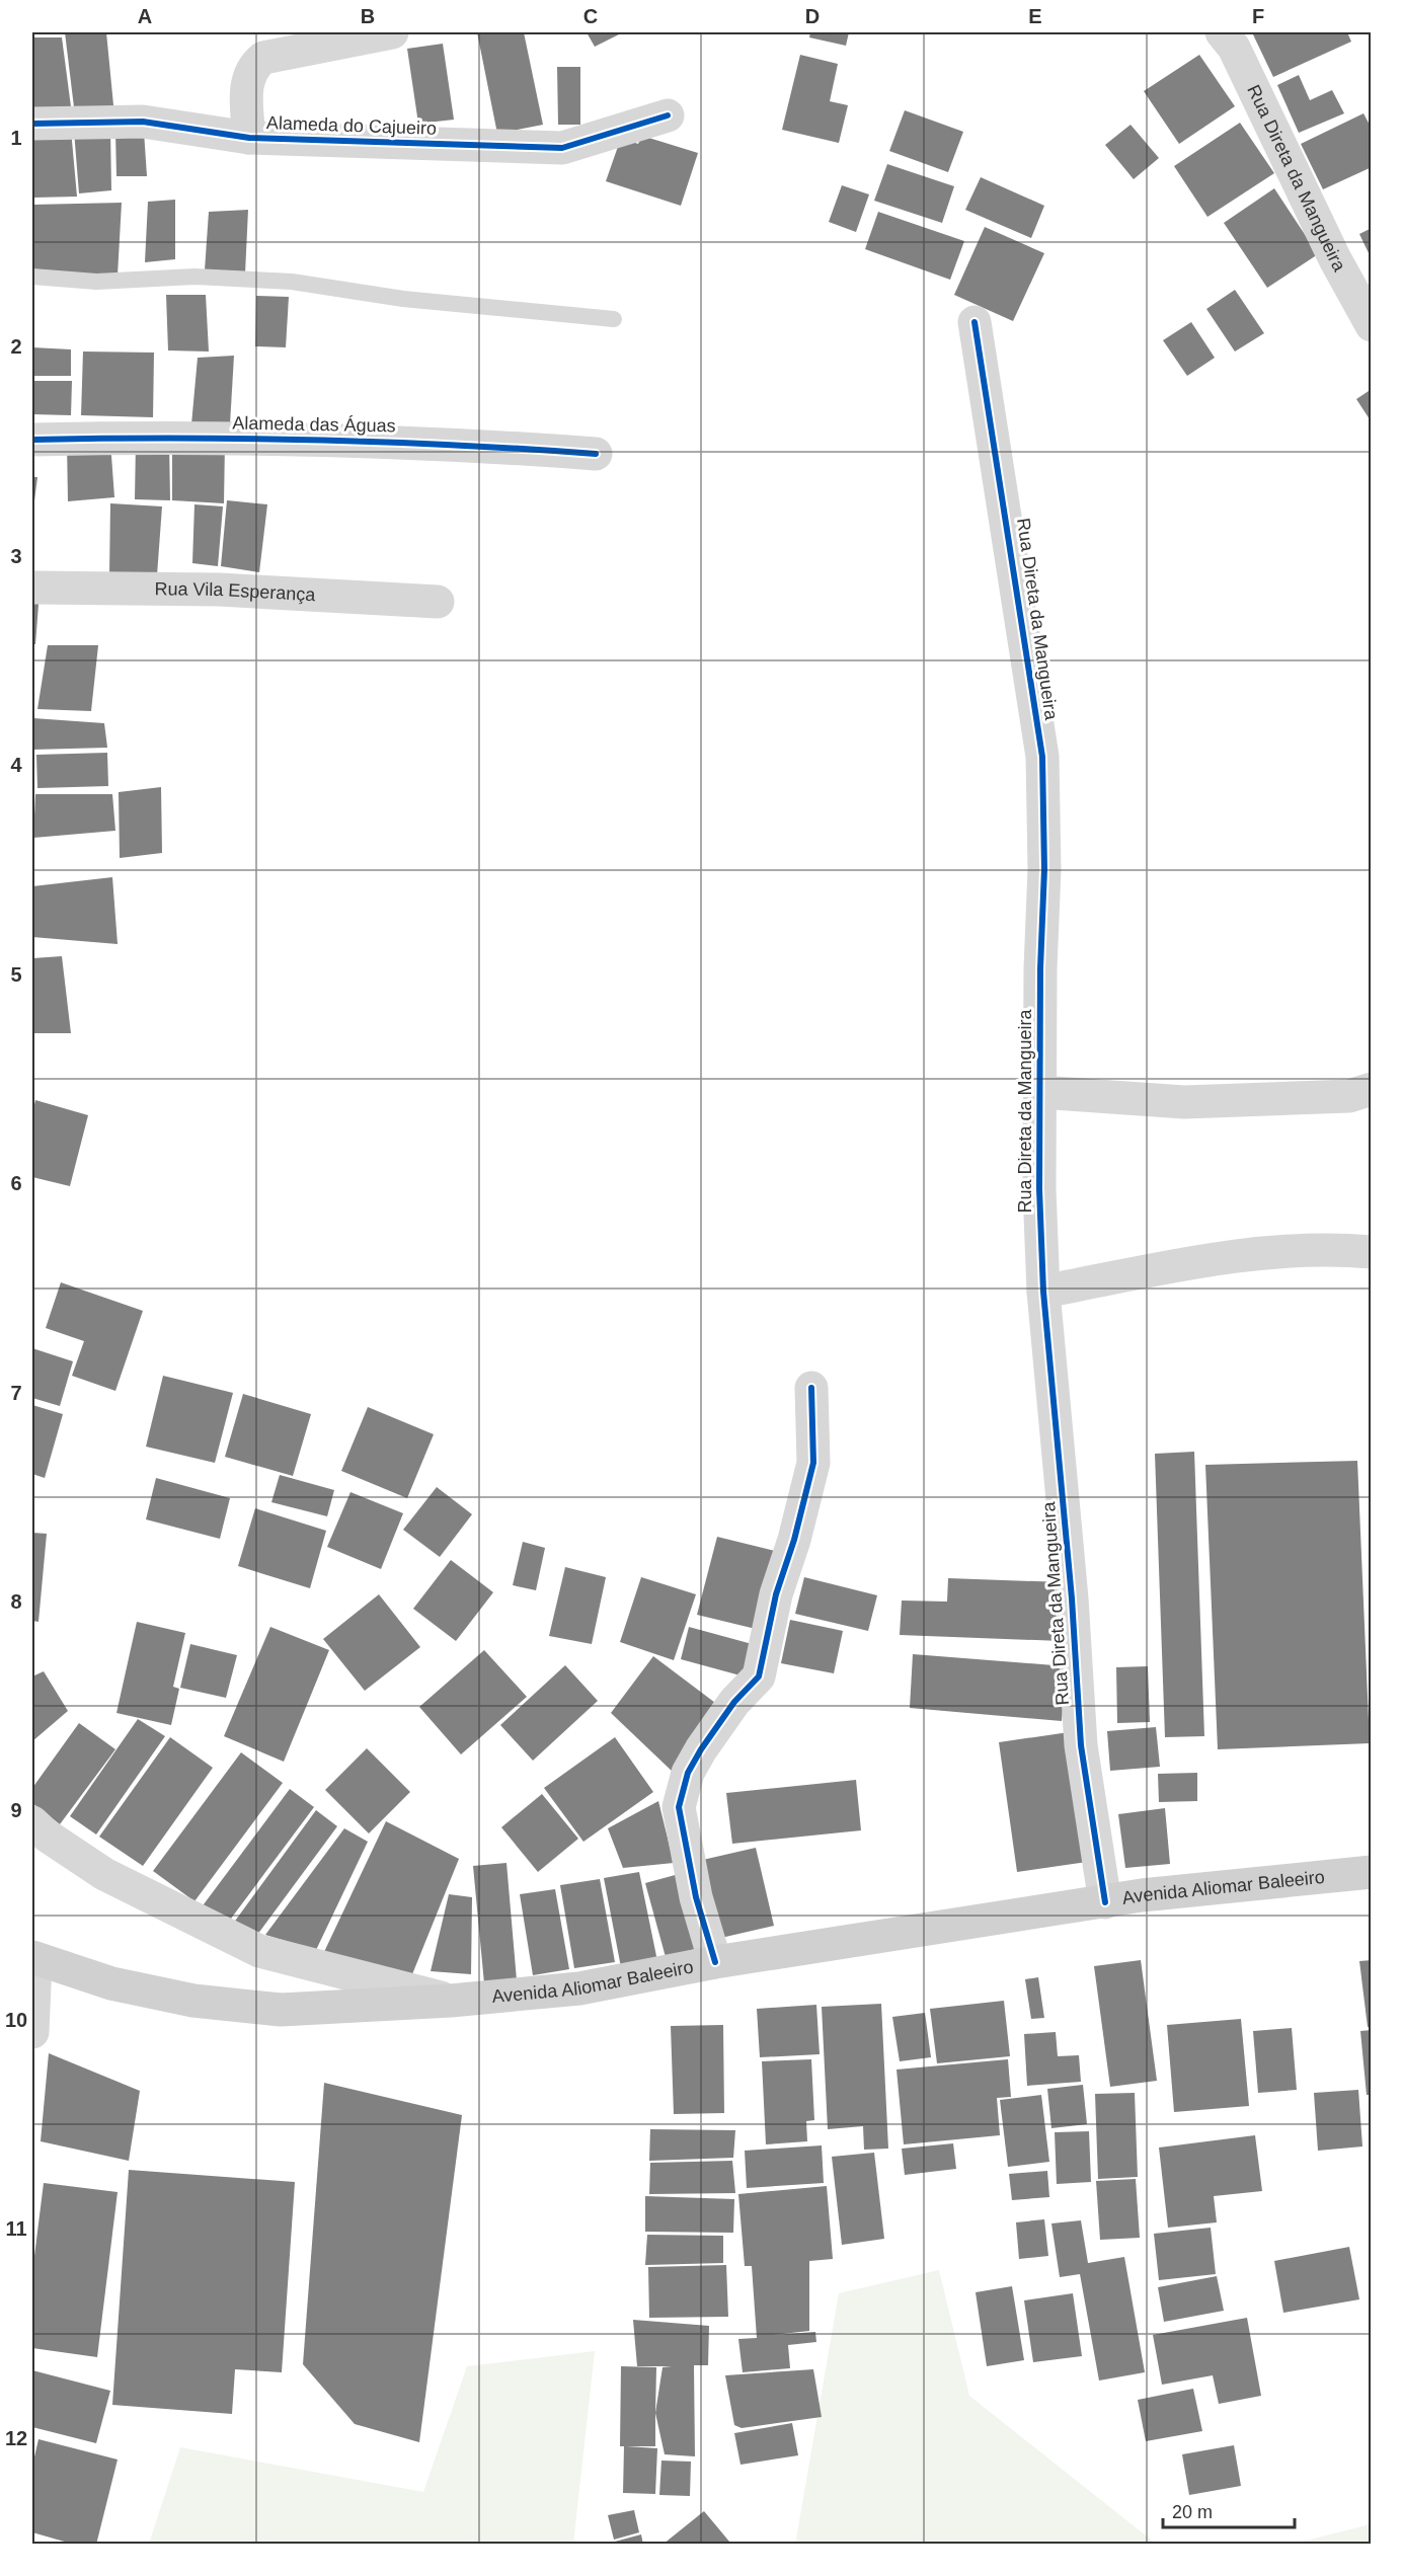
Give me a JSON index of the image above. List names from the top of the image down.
{
  "streets": {
    "main road": ["Avenida Aliomar Baleeiro"],
    "street": [
      "Alameda do Cajueiro",
      "Rua Direta da Mangueira",
      "Alameda das Águas",
      "Rua Vila Esperança"
    ]
  },
  "crossings": [
    ["Rua Direta da Mangueira", "Avenida Aliomar Baleeiro"]
  ],
  "scale_bar": "20 m",
  "grid": {
    "columns": [
      "A",
      "B",
      "C",
      "D",
      "E",
      "F"
    ],
    "rows": [
      "1",
      "2",
      "3",
      "4",
      "5",
      "6",
      "7",
      "8",
      "9",
      "10",
      "11",
      "12"
    ]
  }
}
